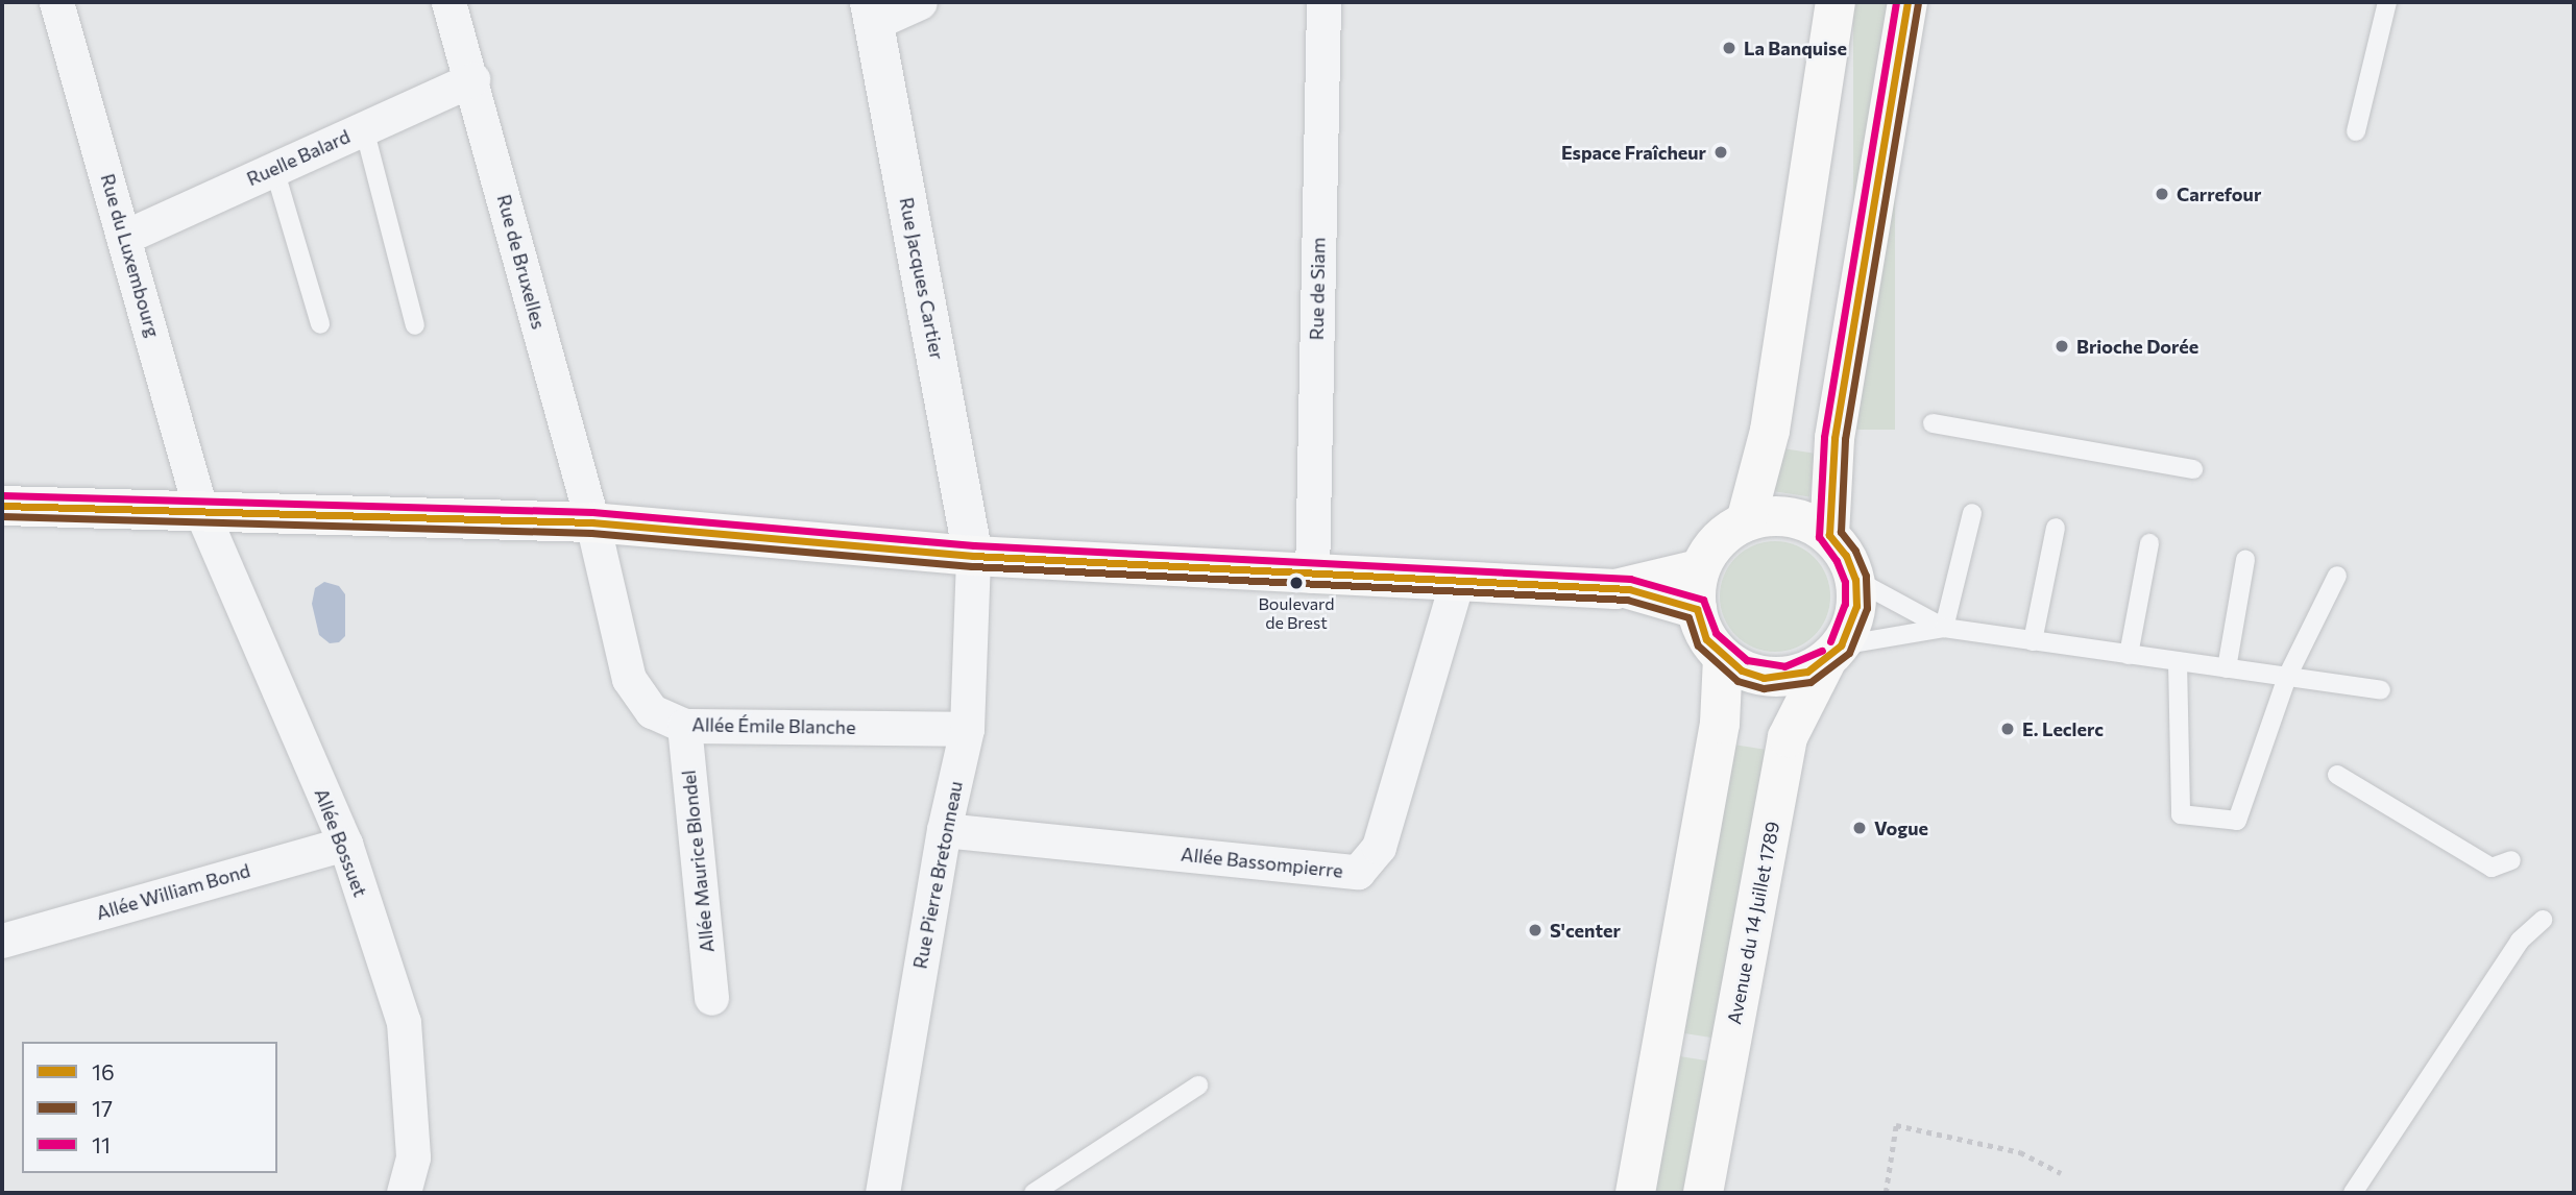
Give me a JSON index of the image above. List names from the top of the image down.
{
  "streets": {
    "main road": ["Avenue du 14 Juillet 1789"],
    "street": [
      "Ruelle Balard",
      "Rue du Luxembourg",
      "Rue de Bruxelles",
      "Rue Jacques Cartier",
      "Rue de Siam",
      "Allée Émile Blanche",
      "Allée Bossuet",
      "Allée Maurice Blondel",
      "Allée Bassompierre",
      "Rue Pierre Bretonneau",
      "Allée William Bond"
    ]
  },
  "crossings": [
    ["Ruelle Balard", "Rue du Luxembourg"],
    ["Ruelle Balard", "Rue de Bruxelles"],
    ["Rue du Luxembourg", "Allée Bossuet"],
    ["Rue de Bruxelles", "Allée Émile Blanche"],
    ["Rue Jacques Cartier", "Rue Pierre Bretonneau"],
    ["Allée Émile Blanche", "Allée Maurice Blondel"],
    ["Allée Émile Blanche", "Rue Pierre Bretonneau"],
    ["Allée Bossuet", "Allée William Bond"],
    ["Allée Bassompierre", "Rue Pierre Bretonneau"]
  ],
  "places": [
    "La Banquise",
    "Espace Fraîcheur",
    "Carrefour",
    "Brioche Dorée",
    "Boulevard de Brest",
    "E. Leclerc",
    "Vogue",
    "S'center"
  ],
  "lines": ["transit line 16", "transit line 11", "transit line 17"],
  "legend": ["16", "17", "11"]
}
